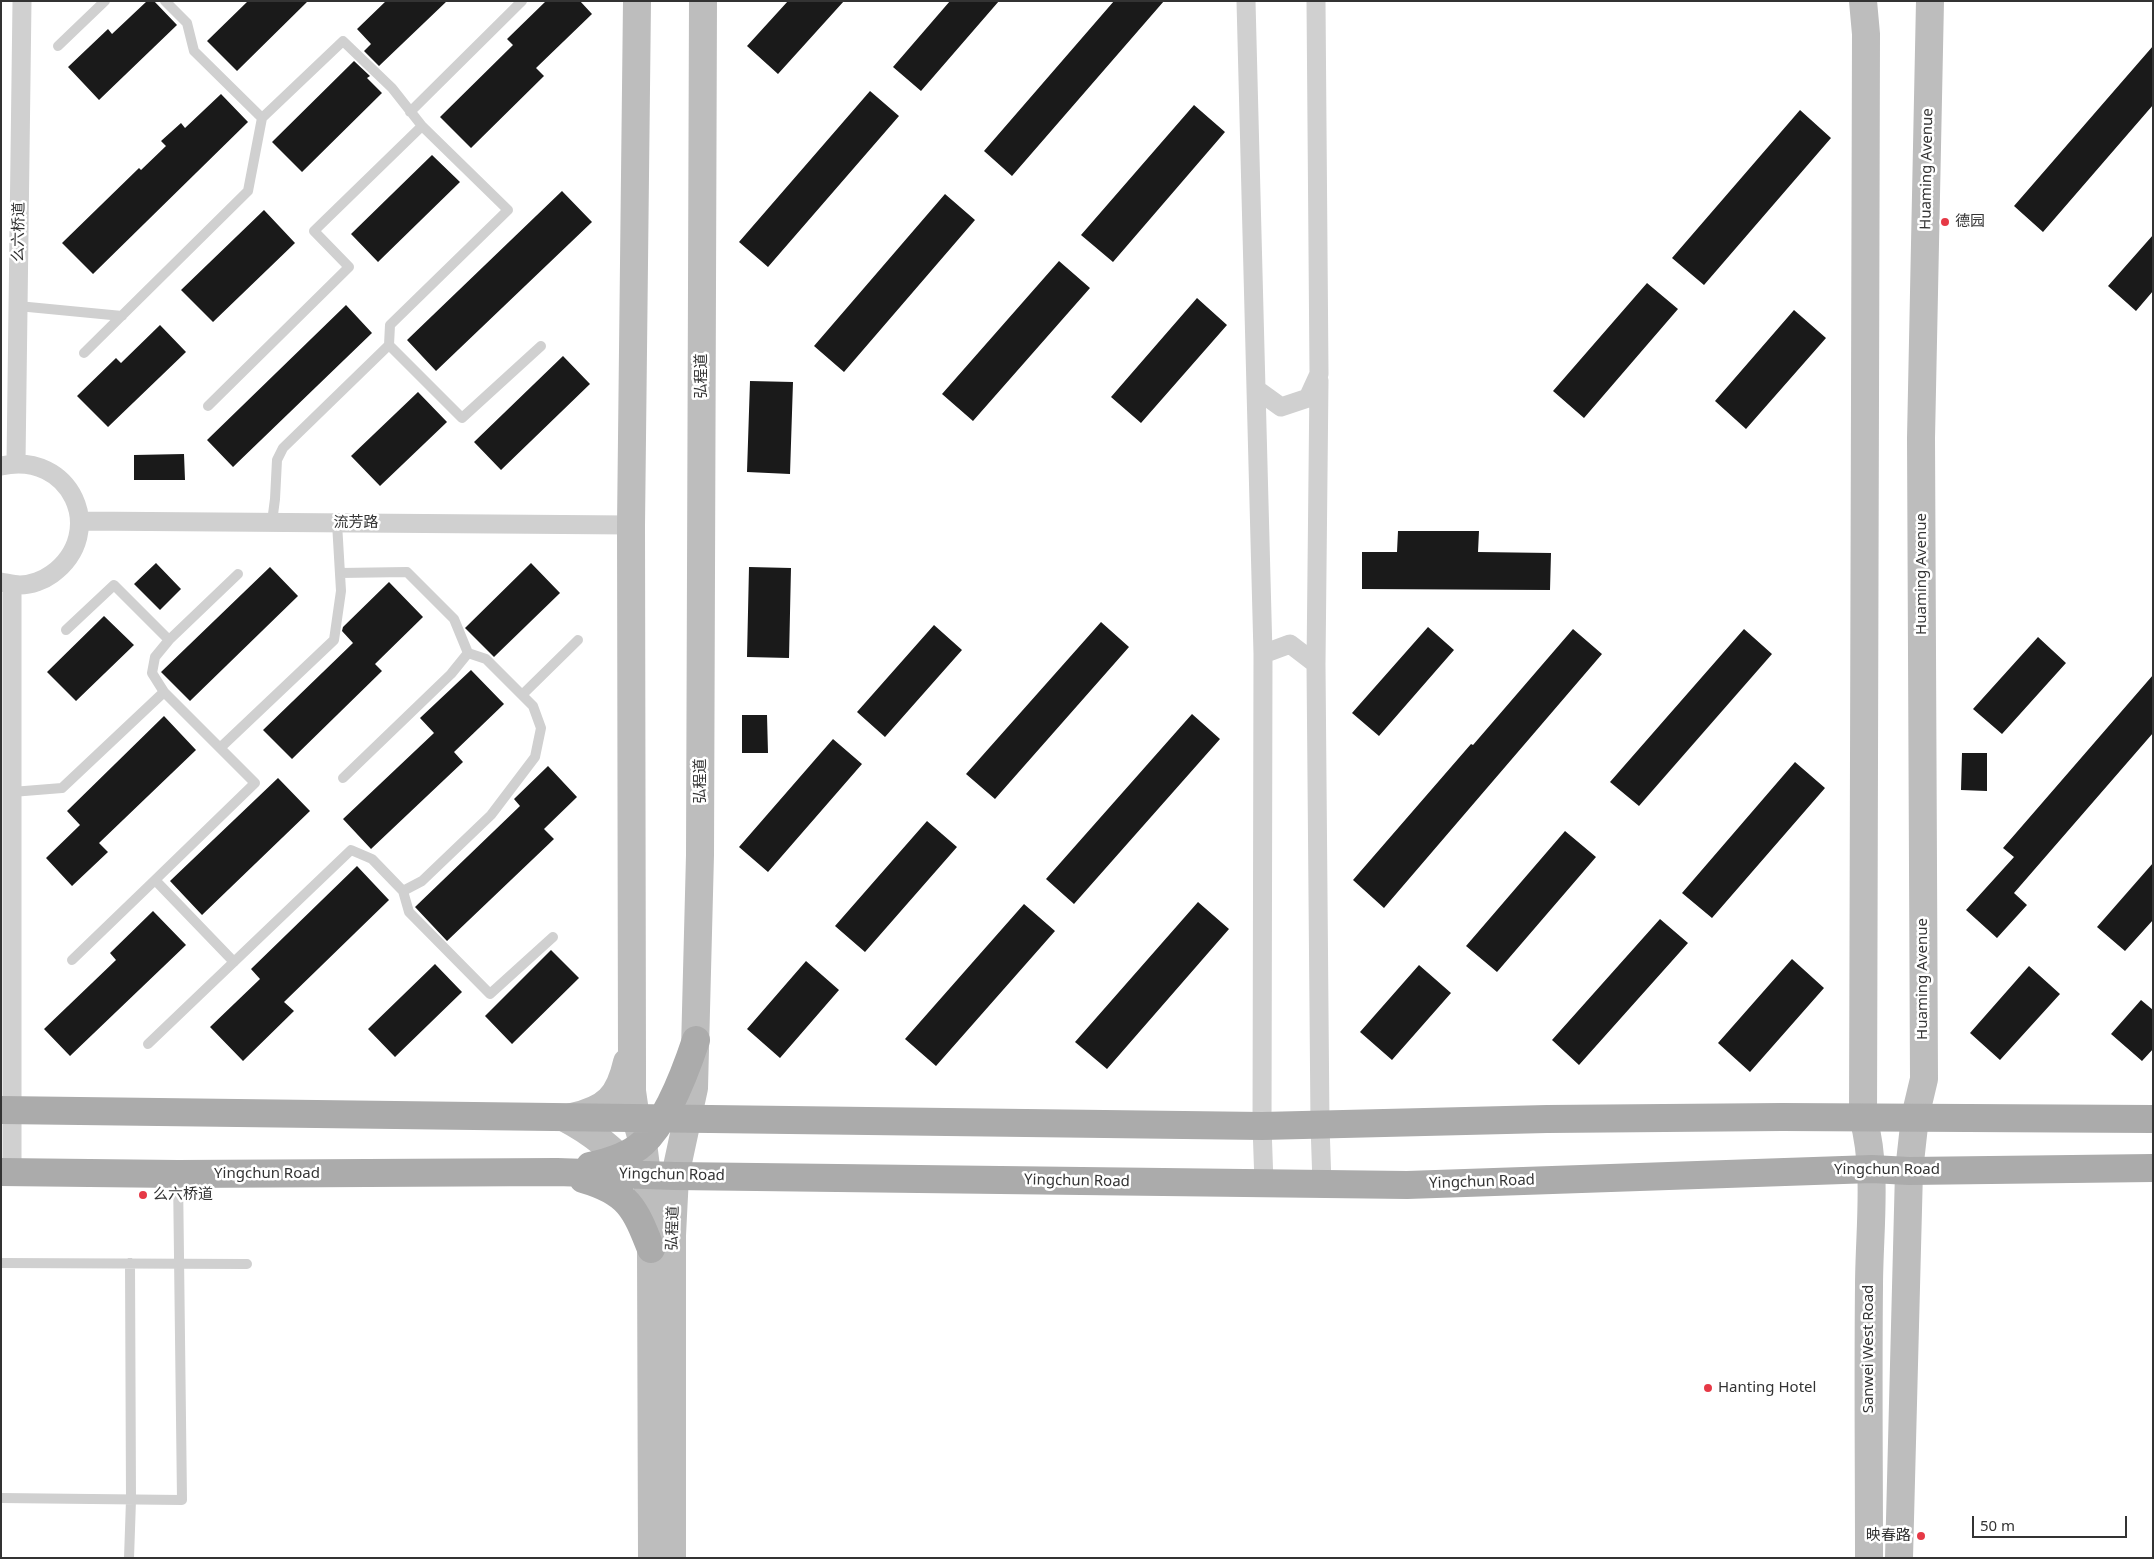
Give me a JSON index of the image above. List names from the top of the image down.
{
  "streets": {
    "main road": [
      "Huaming Avenue",
      "弘程道",
      "Yingchun Road",
      "Sanwei West Road"
    ],
    "street": ["么六桥道", "流芳路"]
  },
  "crossings": [
    ["Huaming Avenue", "Yingchun Road"],
    ["弘程道", "流芳路"],
    ["弘程道", "Yingchun Road"],
    ["Yingchun Road", "Sanwei West Road"]
  ],
  "places": [
    "德园",
    "么六桥道",
    "Hanting Hotel",
    "映春路"
  ],
  "scale_bar": "50 m"
}
